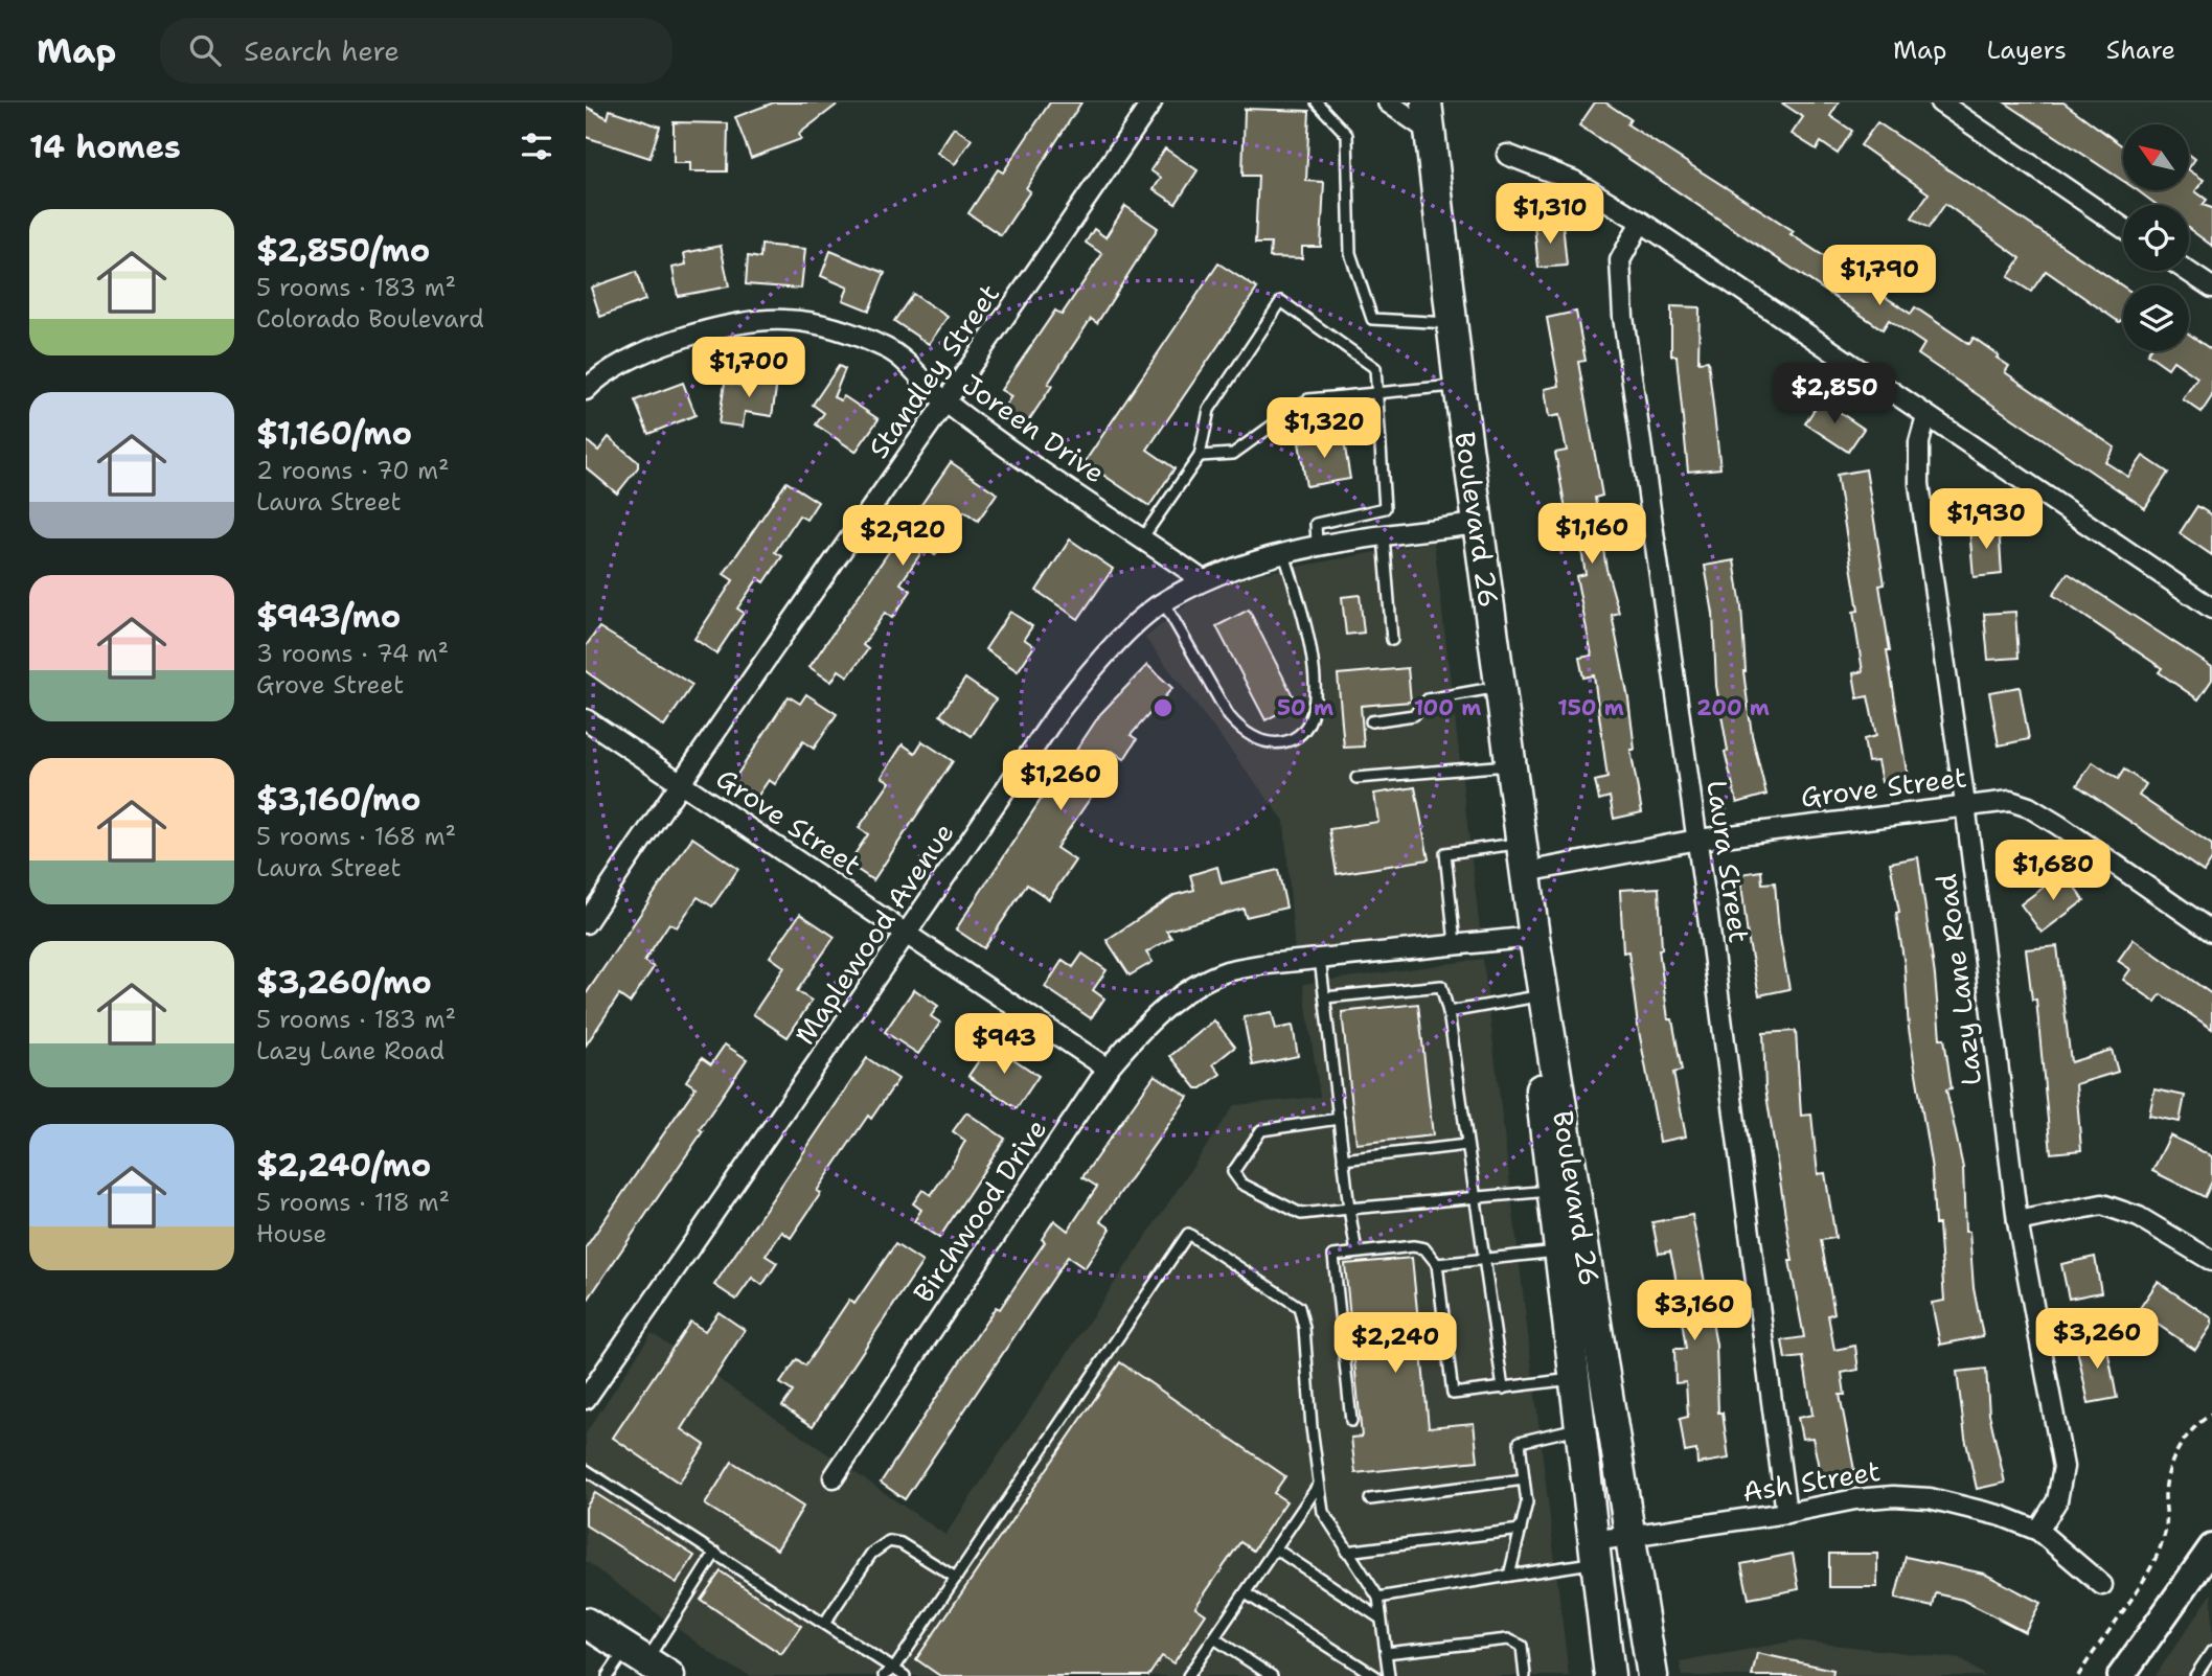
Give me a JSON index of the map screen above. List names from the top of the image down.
{
  "streets": {
    "main road": ["Boulevard 26"],
    "street": [
      "Standley Street",
      "Joreen Drive",
      "Grove Street",
      "Laura Street",
      "Maplewood Avenue",
      "Lazy Lane Road",
      "Birchwood Drive",
      "Ash Street"
    ]
  },
  "crossings": [
    ["Standley Street", "Joreen Drive"],
    ["Standley Street", "Grove Street"],
    ["Joreen Drive", "Maplewood Avenue"],
    ["Boulevard 26", "Grove Street"],
    ["Boulevard 26", "Maplewood Avenue"],
    ["Boulevard 26", "Birchwood Drive"],
    ["Boulevard 26", "Ash Street"],
    ["Grove Street", "Laura Street"],
    ["Grove Street", "Maplewood Avenue"],
    ["Grove Street", "Lazy Lane Road"],
    ["Grove Street", "Birchwood Drive"],
    ["Laura Street", "Ash Street"],
    ["Lazy Lane Road", "Ash Street"]
  ],
  "north": "top left",
  "page": {
    "header": "Map",
    "search": "Search here",
    "nav": ["Map", "Layers", "Share"],
    "heading": "14 homes",
    "price": [
      "$1,310",
      "$1,790",
      "$1,700",
      "$2,850",
      "$1,320",
      "$1,930",
      "$1,160",
      "$2,920",
      "$1,260",
      "$1,680",
      "$943",
      "$3,160",
      "$3,260",
      "$2,240"
    ],
    "list": [
      {
        "name": "$2,850/mo",
        "note": "5 rooms · 183 m² · Colorado Boulevard"
      },
      {
        "name": "$1,160/mo",
        "note": "2 rooms · 70 m² · Laura Street"
      },
      {
        "name": "$943/mo",
        "note": "3 rooms · 74 m² · Grove Street"
      },
      {
        "name": "$3,160/mo",
        "note": "5 rooms · 168 m² · Laura Street"
      },
      {
        "name": "$3,260/mo",
        "note": "5 rooms · 183 m² · Lazy Lane Road"
      },
      {
        "name": "$2,240/mo",
        "note": "5 rooms · 118 m² · House"
      }
    ]
  },
  "rings": [
    "50 m",
    "100 m",
    "150 m",
    "200 m"
  ]
}
